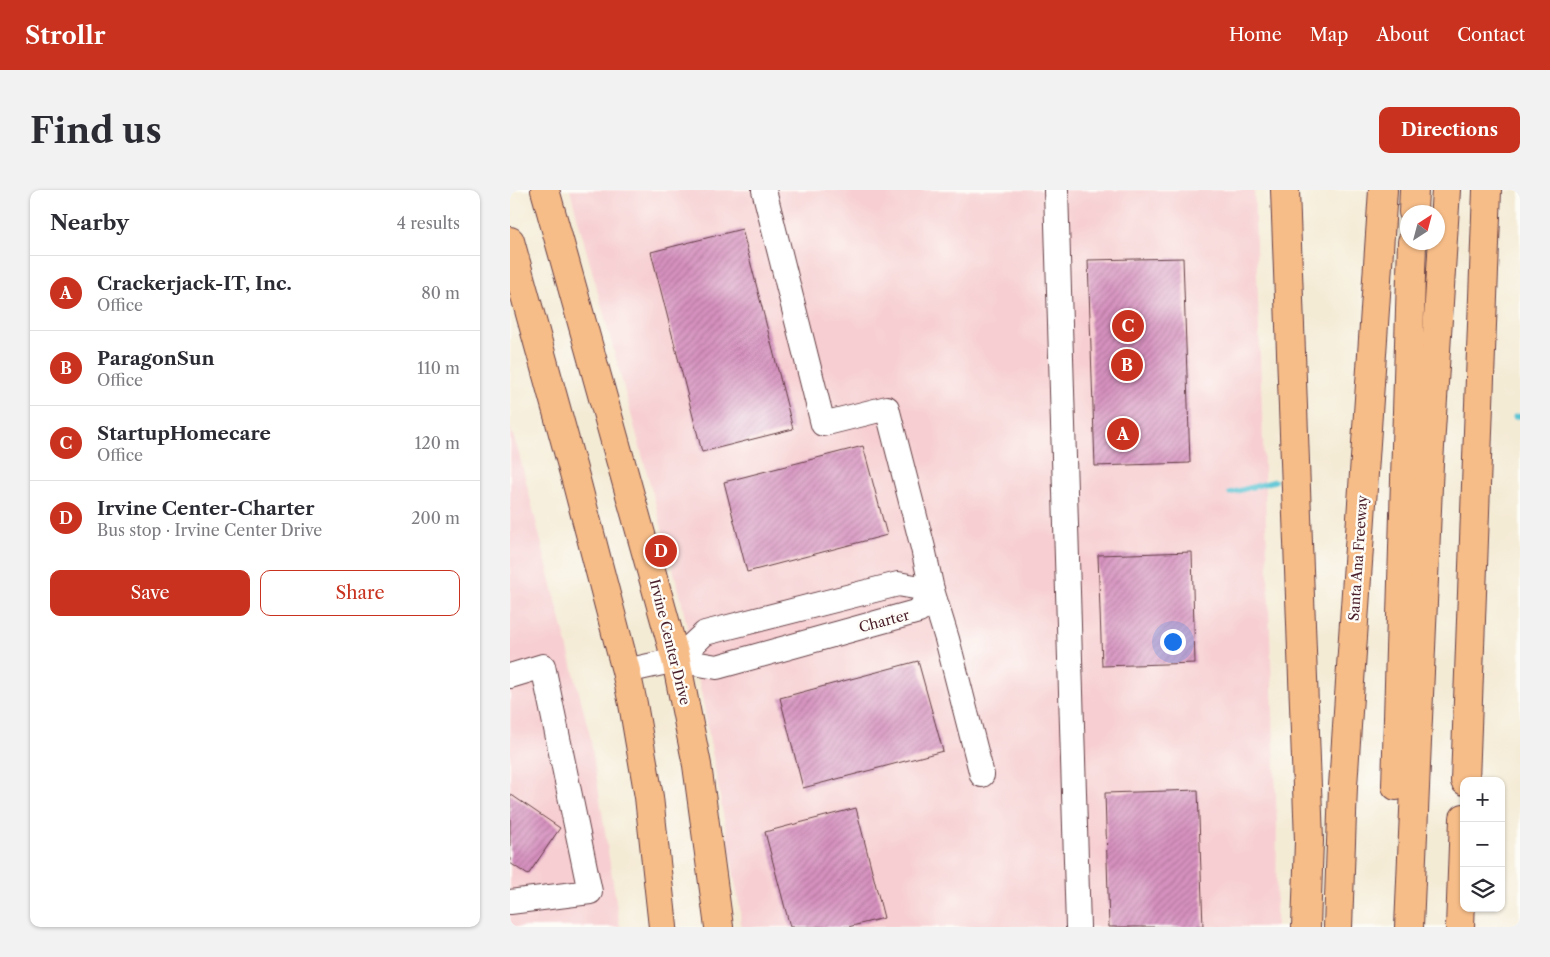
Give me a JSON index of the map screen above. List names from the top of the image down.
{
  "streets": {
    "main road": ["Santa Ana Freeway", "Irvine Center Drive"],
    "street": ["Charter"]
  },
  "crossings": [
    ["Charter", "Irvine Center Drive"]
  ],
  "north": "top right",
  "page": {
    "header": "Strollr",
    "nav": [
      "Home",
      "Map",
      "About",
      "Contact"
    ],
    "buttons": [
      "Directions",
      ["Save", "Share"]
    ],
    "title": "Find us",
    "heading": ["Nearby", "4 results"],
    "list": [
      {
        "mark": "A",
        "name": "Crackerjack-IT, Inc.",
        "note": "Office",
        "value": "80 m"
      },
      {
        "mark": "B",
        "name": "ParagonSun",
        "note": "Office",
        "value": "110 m"
      },
      {
        "mark": "C",
        "name": "StartupHomecare",
        "note": "Office",
        "value": "120 m"
      },
      {
        "mark": "D",
        "name": "Irvine Center-Charter",
        "note": "Bus stop · Irvine Center Drive",
        "value": "200 m"
      }
    ],
    "pins": [
      "C",
      "B",
      "A",
      "D"
    ],
    "map_buttons": ["+", "−"]
  }
}
